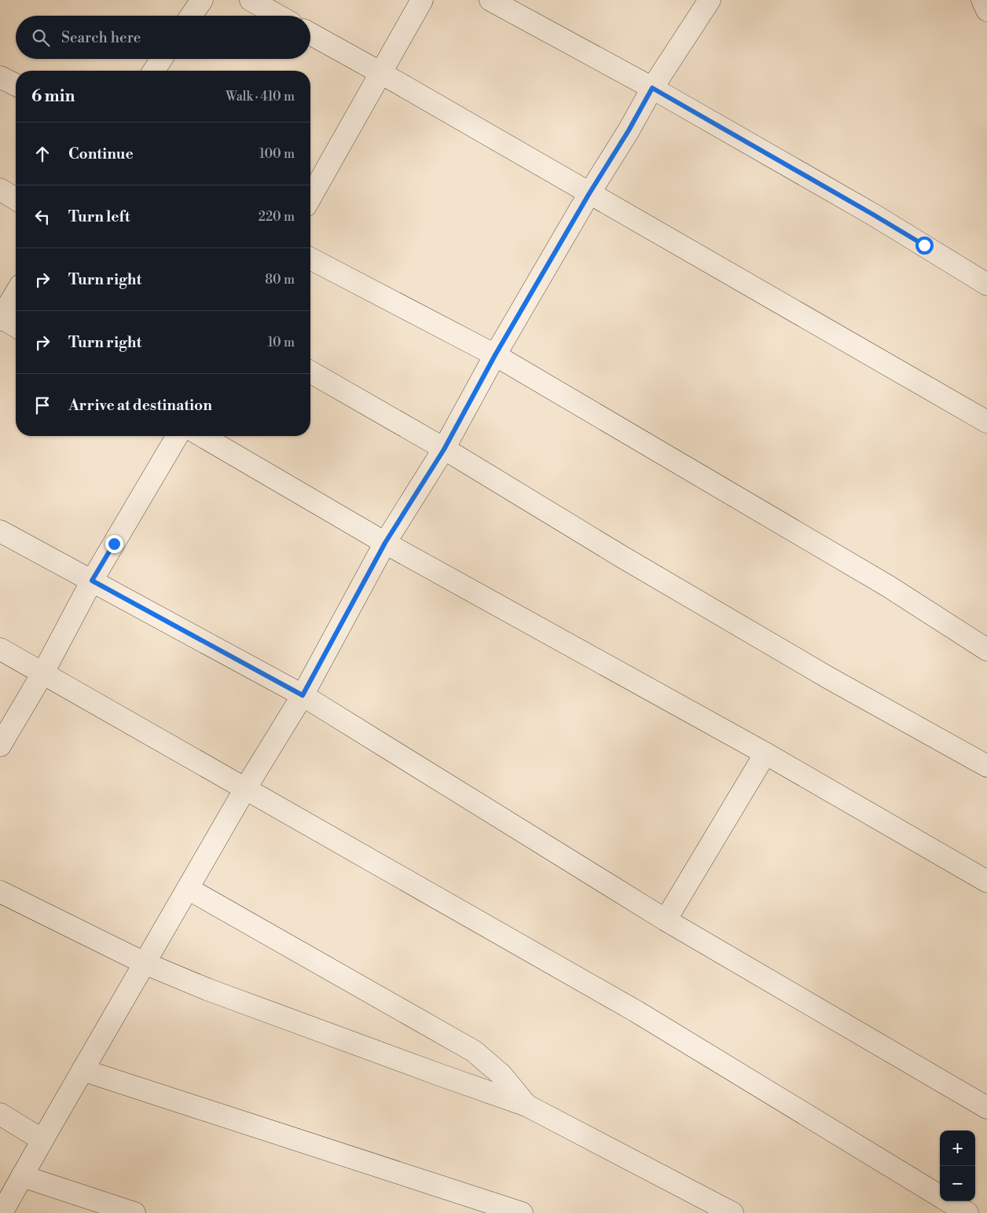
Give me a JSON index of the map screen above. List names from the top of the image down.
{
  "page": {
    "search": "Search here",
    "heading": ["6 min", "Walk · 410 m"],
    "list": [
      ["Continue", "100 m"],
      ["Turn left", "220 m"],
      ["Turn right", "80 m"],
      ["Turn right", "10 m"],
      "Arrive at destination"
    ],
    "map_buttons": ["+", "−"]
  }
}
